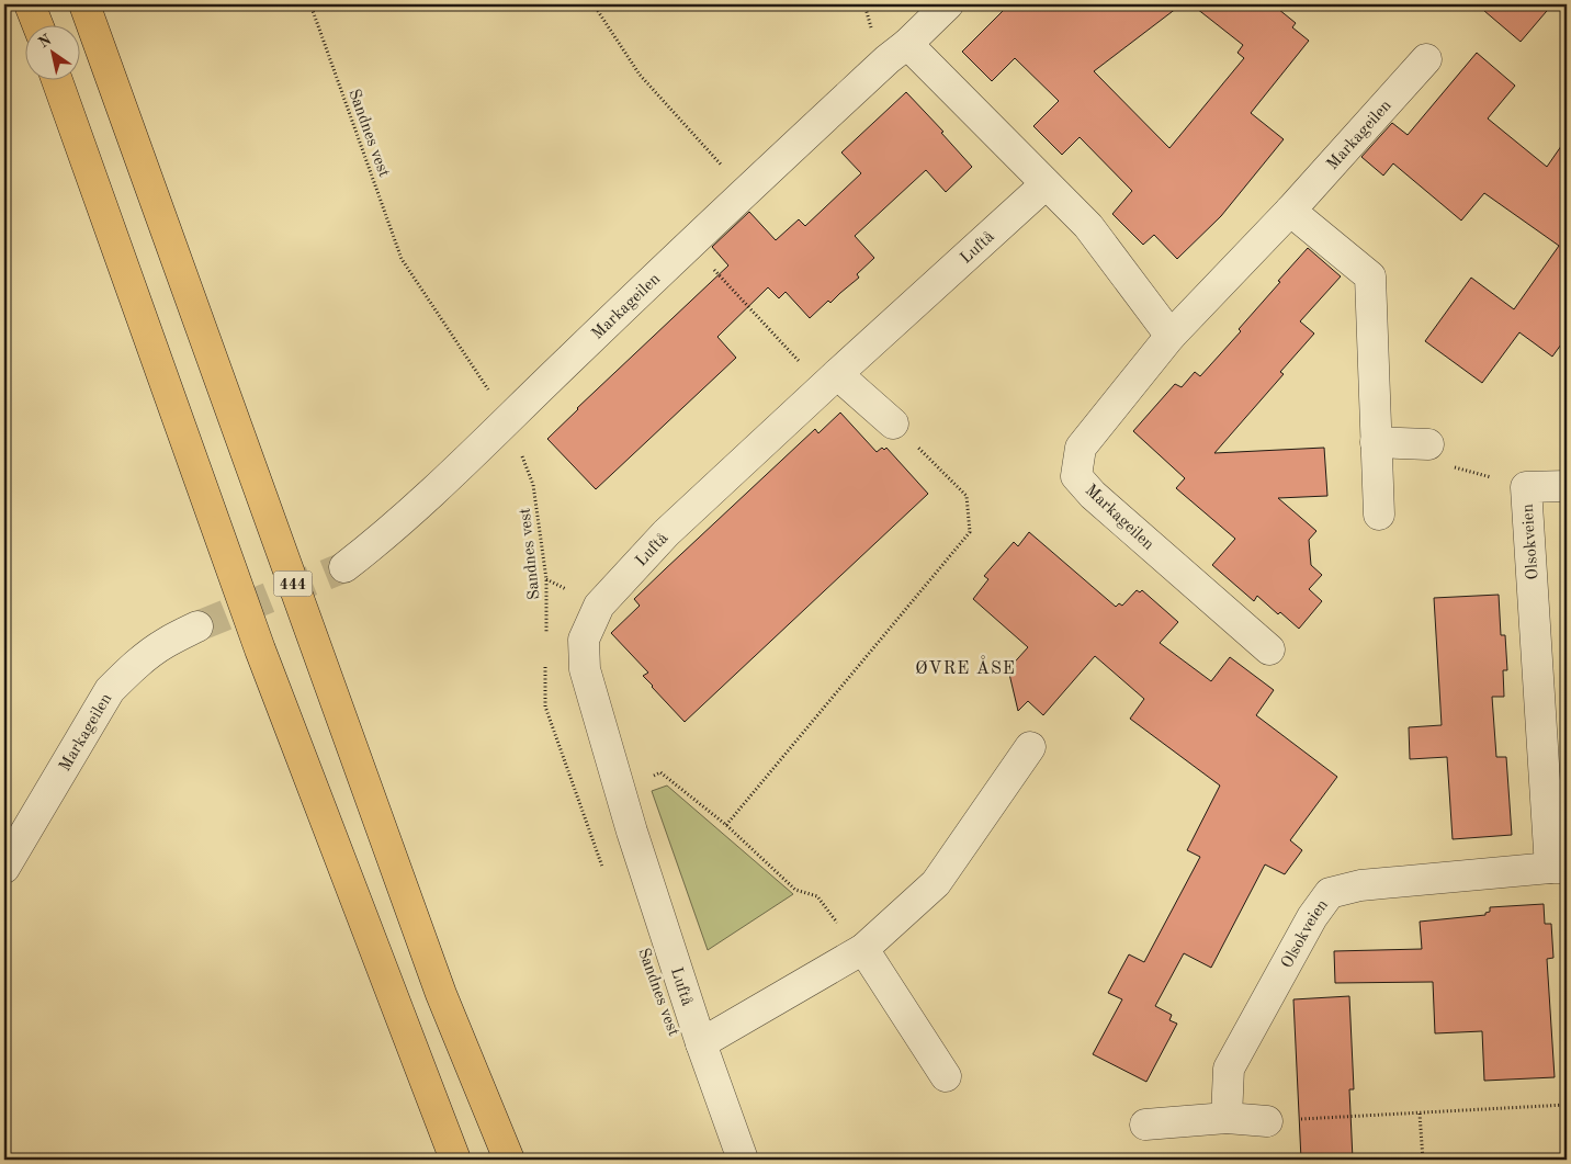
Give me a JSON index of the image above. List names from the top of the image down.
{
  "streets": {
    "highway": ["444"],
    "street": ["Markageilen", "Luftå", "Olsokveien"],
    "path": ["Sandnes vest"]
  },
  "crossings": [
    ["Sandnes vest", "Markageilen"]
  ],
  "districts": ["ØVRE ÅSE"],
  "north": "top left"
}
